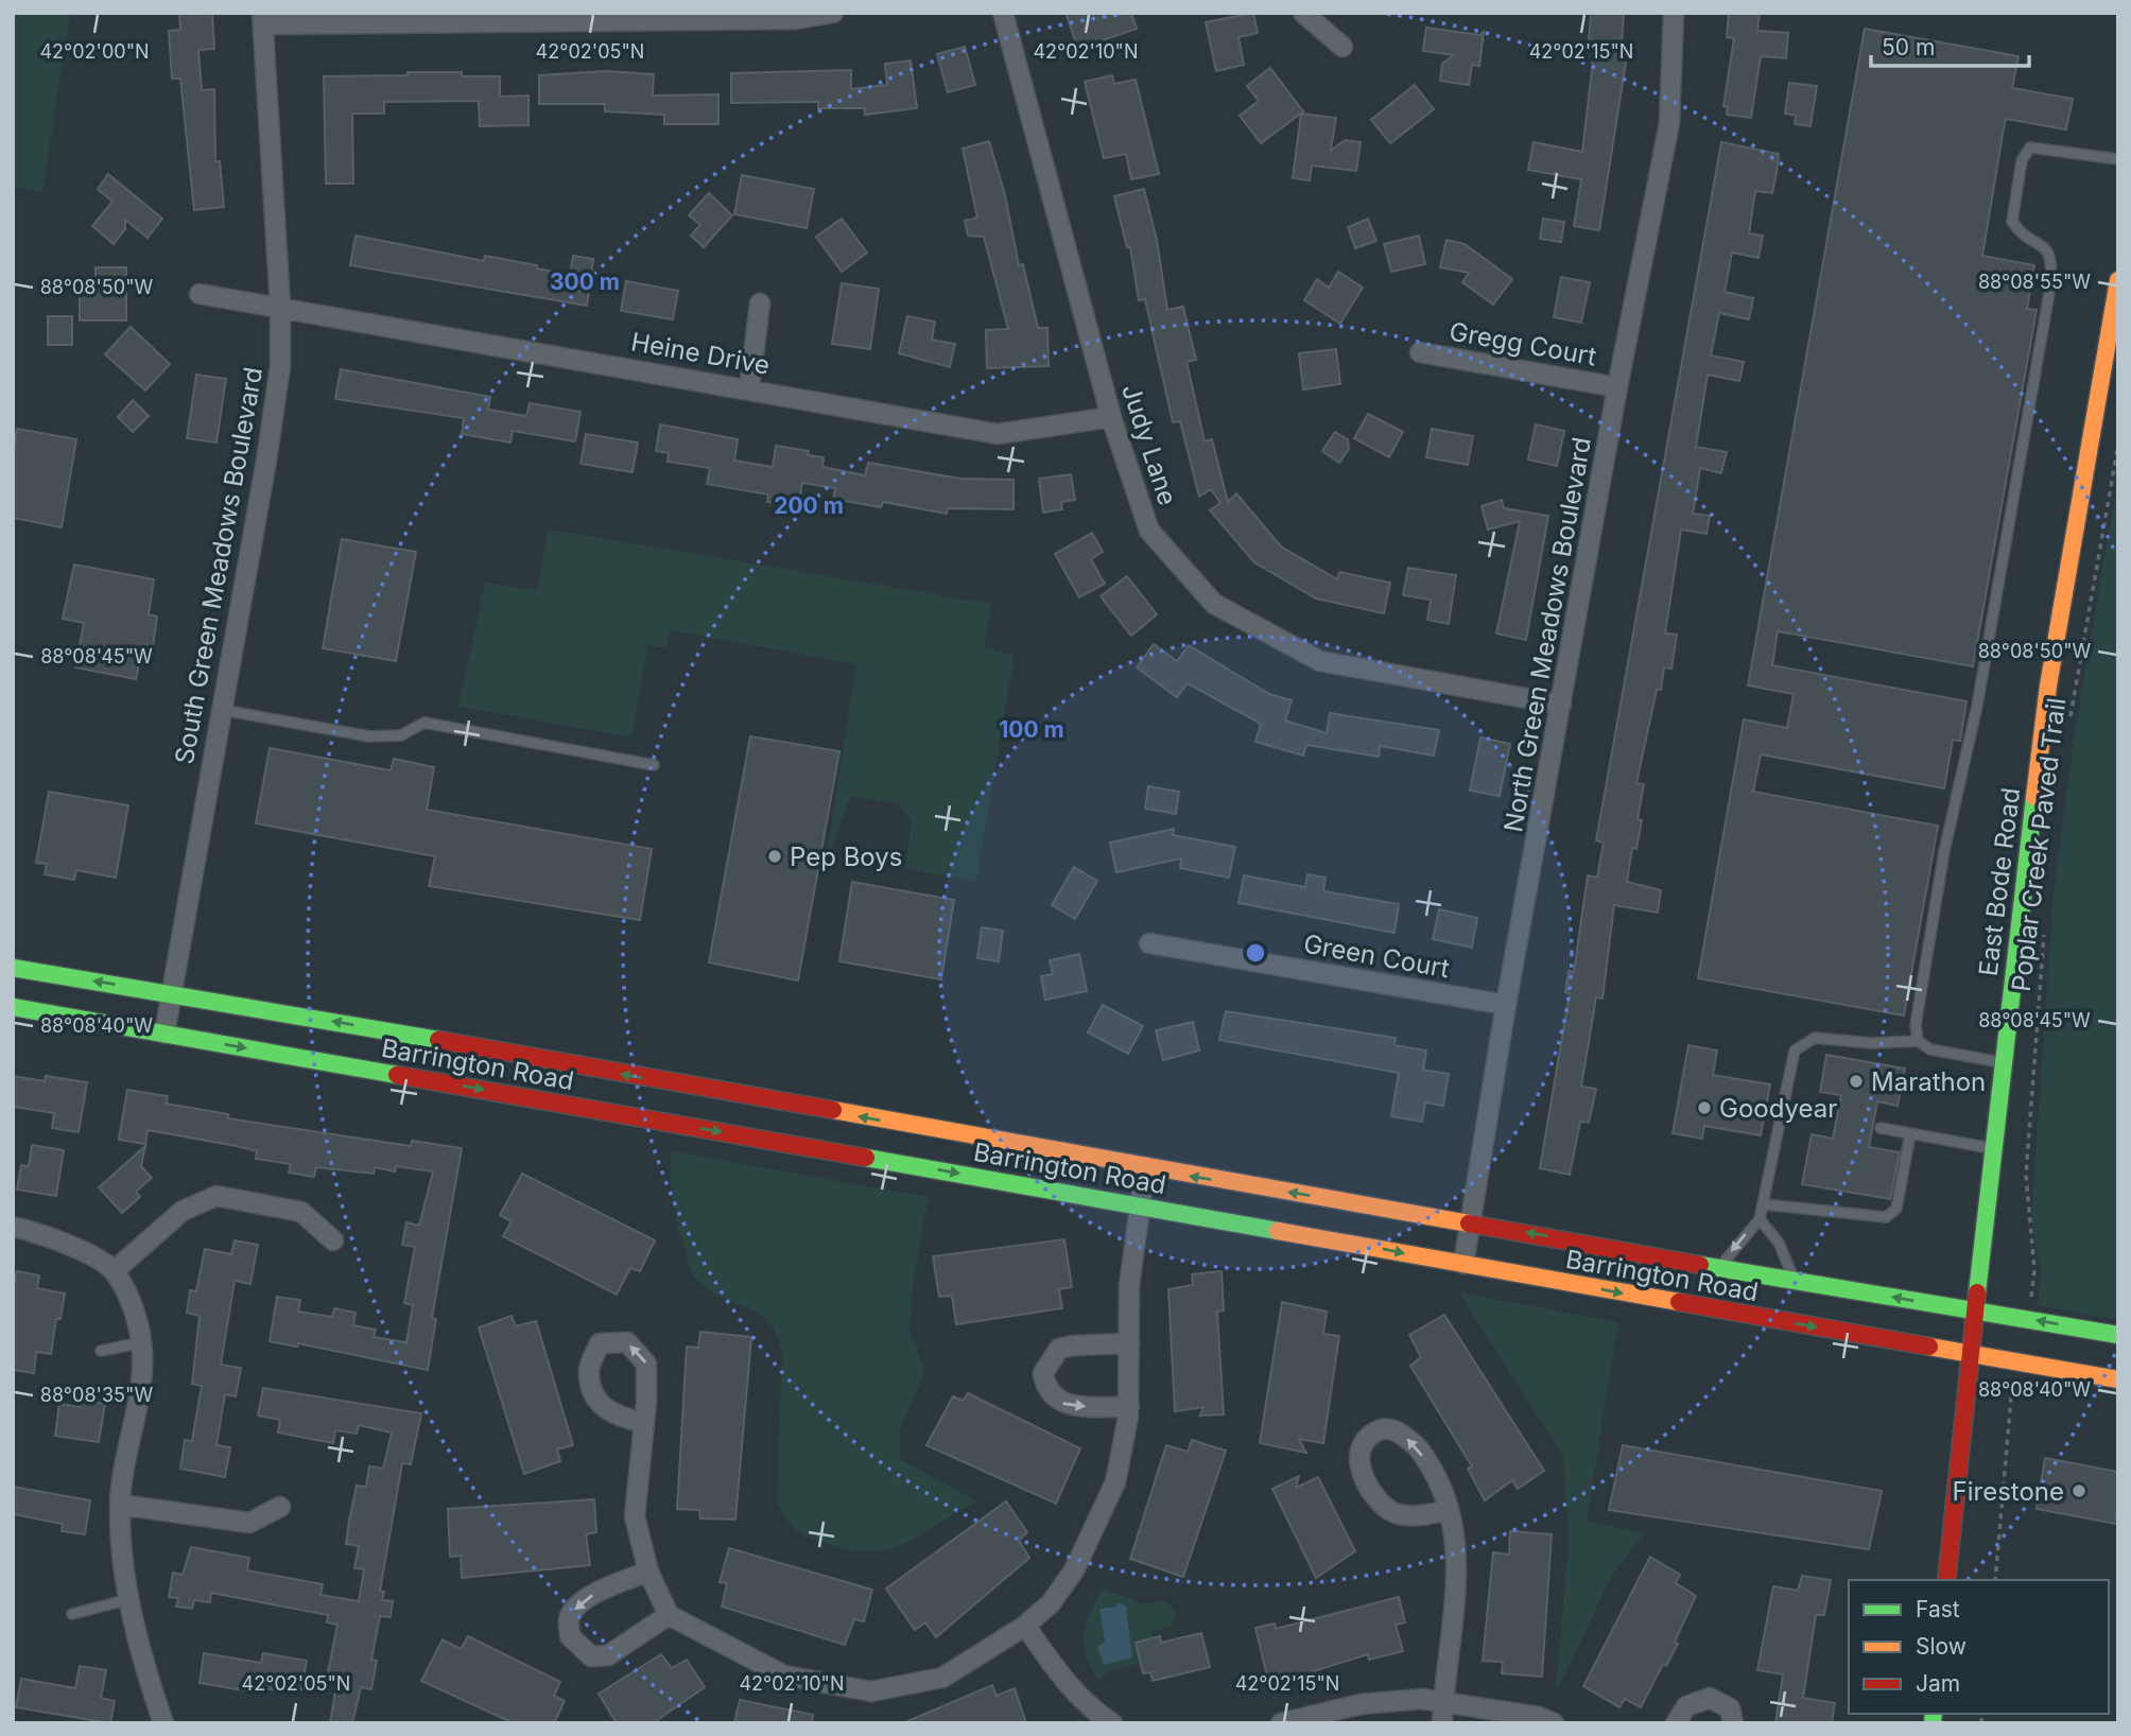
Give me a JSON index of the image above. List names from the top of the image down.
{
  "streets": {
    "main road": ["East Bode Road", "Barrington Road"],
    "street": [
      "Gregg Court",
      "Heine Drive",
      "Judy Lane",
      "South Green Meadows Boulevard",
      "North Green Meadows Boulevard",
      "Green Court"
    ],
    "path": ["Poplar Creek Paved Trail"]
  },
  "crossings": [
    ["Gregg Court", "North Green Meadows Boulevard"],
    ["Heine Drive", "Judy Lane"],
    ["Heine Drive", "South Green Meadows Boulevard"],
    ["Judy Lane", "North Green Meadows Boulevard"],
    ["South Green Meadows Boulevard", "Barrington Road"],
    ["North Green Meadows Boulevard", "Green Court"],
    ["North Green Meadows Boulevard", "Barrington Road"],
    ["East Bode Road", "Barrington Road"]
  ],
  "places": [
    "Pep Boys",
    "Marathon",
    "Goodyear",
    "Firestone"
  ],
  "legend": ["Fast", "Slow", "Jam"],
  "scale_bar": "50 m",
  "coordinates": [
    "42°02'00\"N",
    "42°02'05\"N",
    "42°02'10\"N",
    "42°02'15\"N",
    "88°08'55\"W",
    "88°08'50\"W",
    "88°08'45\"W",
    "88°08'40\"W",
    "88°08'35\"W"
  ],
  "rings": ["300 m", "200 m", "100 m"]
}
